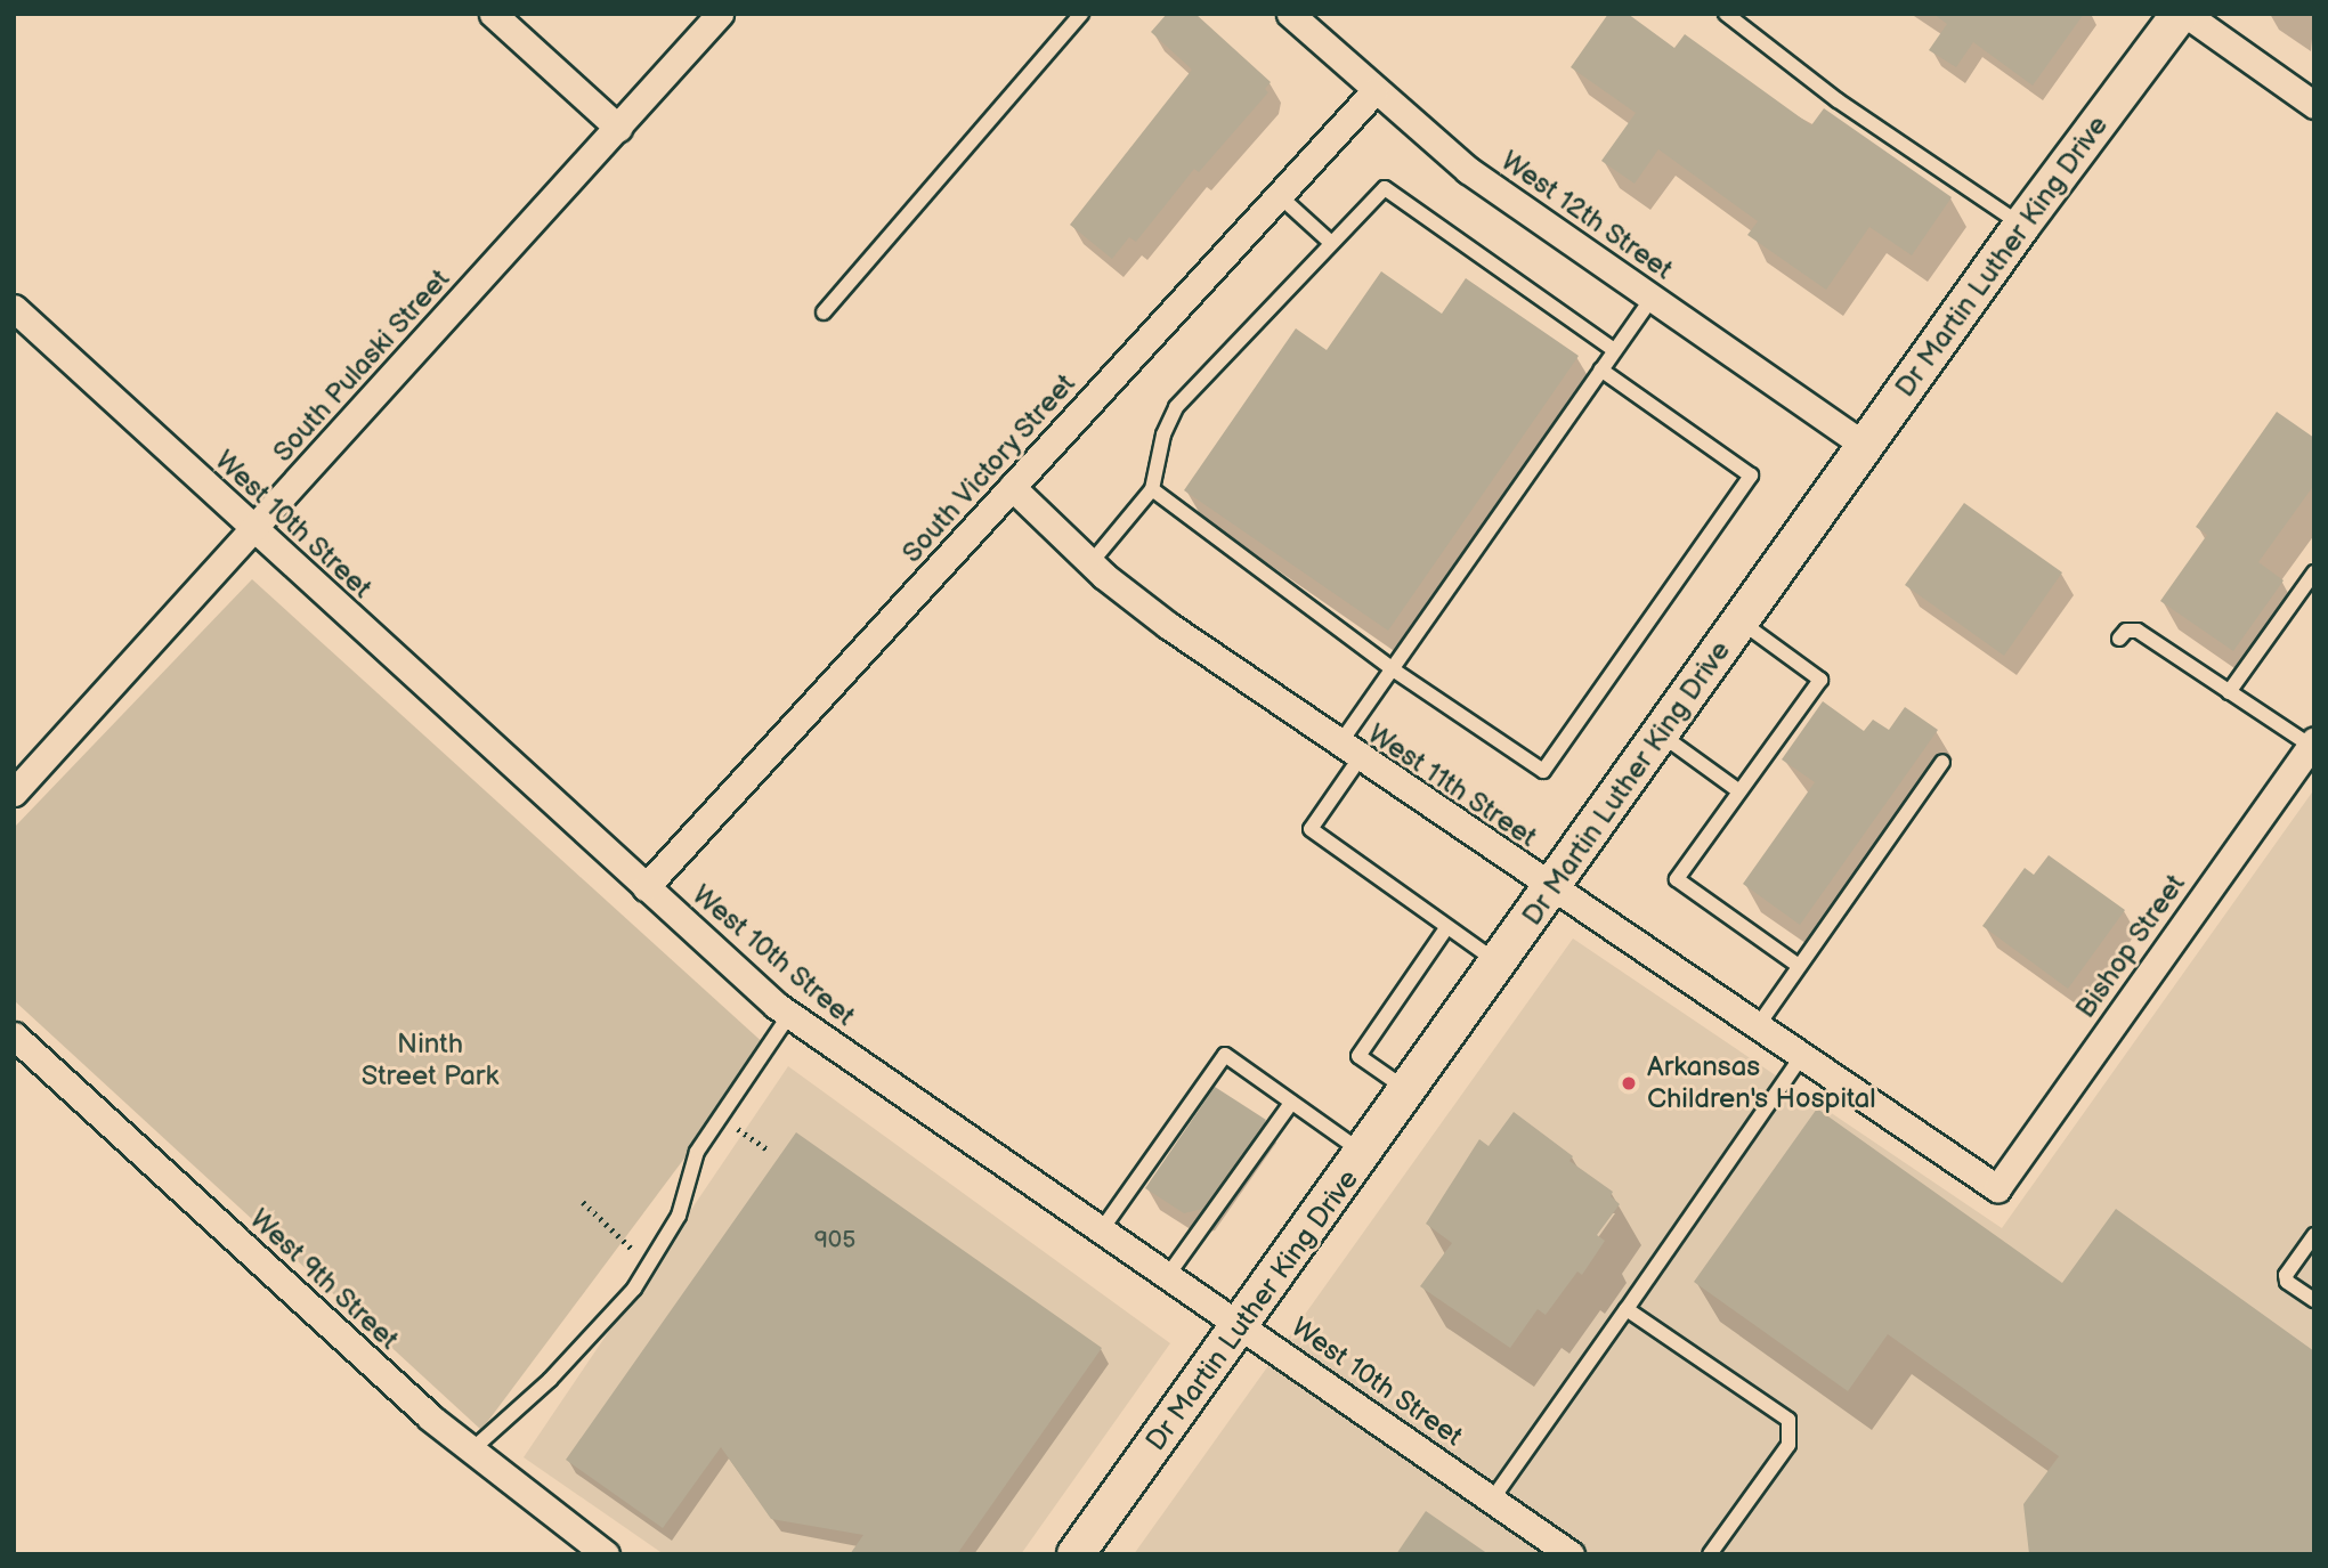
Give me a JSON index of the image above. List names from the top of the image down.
{
  "streets": {
    "main road": ["Dr Martin Luther King Drive"],
    "street": [
      "West 12th Street",
      "South Pulaski Street",
      "South Victory Street",
      "West 10th Street",
      "West 11th Street",
      "Bishop Street",
      "West 9th Street"
    ]
  },
  "crossings": [
    ["West 12th Street", "Dr Martin Luther King Drive"],
    ["West 12th Street", "South Victory Street"],
    ["Dr Martin Luther King Drive", "West 10th Street"],
    ["Dr Martin Luther King Drive", "West 11th Street"],
    ["South Pulaski Street", "West 10th Street"],
    ["South Victory Street", "West 10th Street"],
    ["South Victory Street", "West 11th Street"],
    ["West 11th Street", "Bishop Street"]
  ],
  "parks": ["Ninth Street Park"],
  "places": ["Arkansas Children's Hospital"],
  "house_numbers": ["905"]
}
